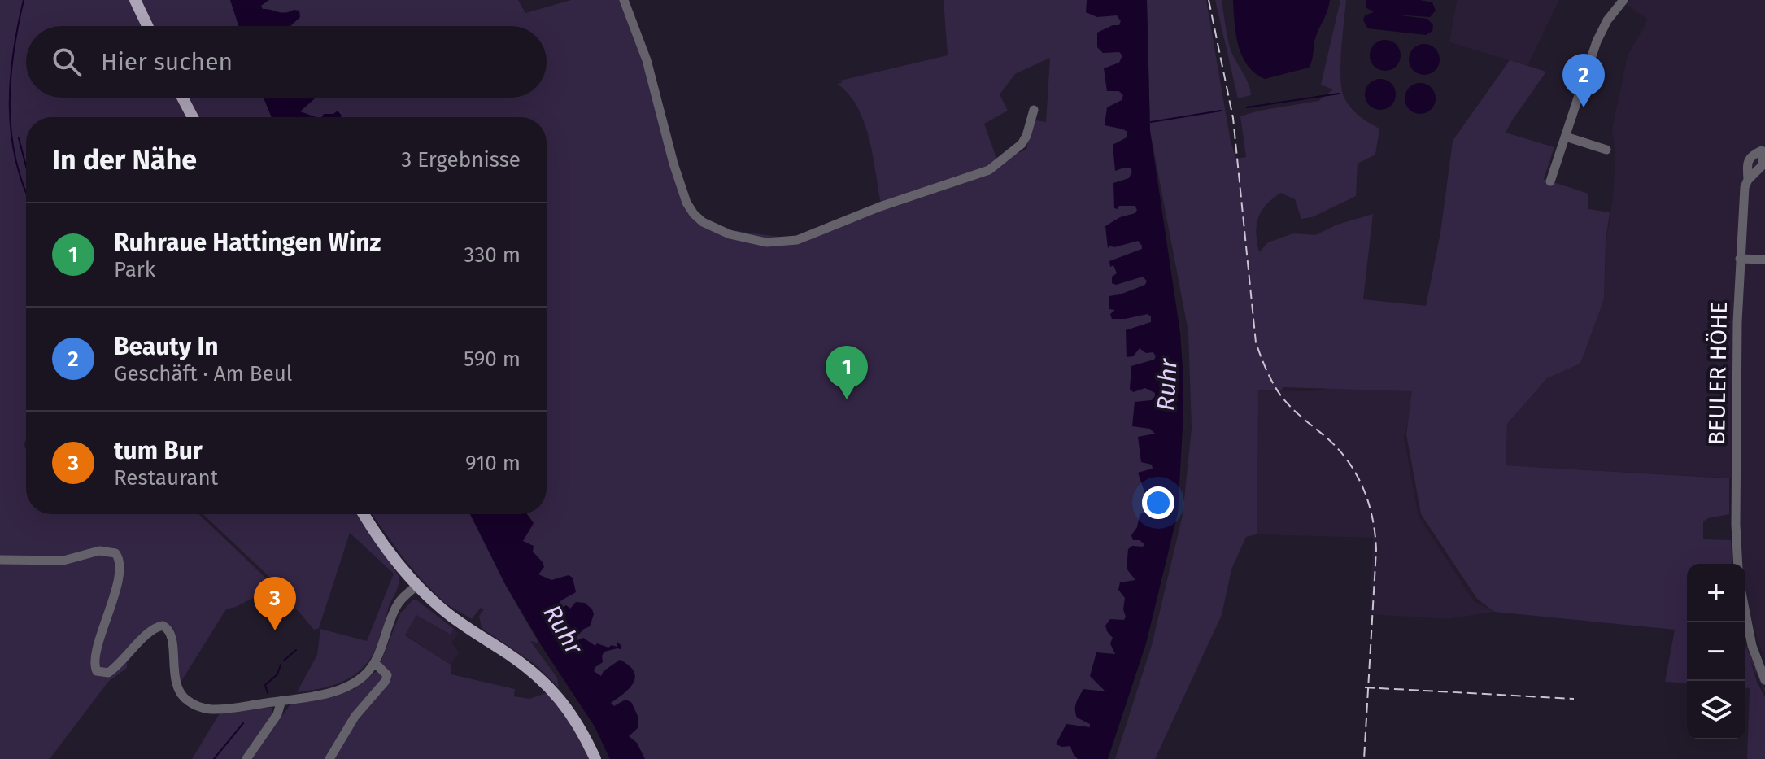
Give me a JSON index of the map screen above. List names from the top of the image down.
{
  "streets": {
    "street": ["BEULER HÖHE"]
  },
  "water": ["Ruhr"],
  "page": {
    "search": "Hier suchen",
    "pins": ["2", "1", "3"],
    "heading": ["In der Nähe", "3 Ergebnisse"],
    "list": [
      {
        "mark": "1",
        "name": "Ruhraue Hattingen Winz",
        "note": "Park",
        "value": "330 m"
      },
      {
        "mark": "2",
        "name": "Beauty In",
        "note": "Geschäft · Am Beul",
        "value": "590 m"
      },
      {
        "mark": "3",
        "name": "tum Bur",
        "note": "Restaurant",
        "value": "910 m"
      }
    ],
    "map_buttons": ["+", "−"]
  }
}
